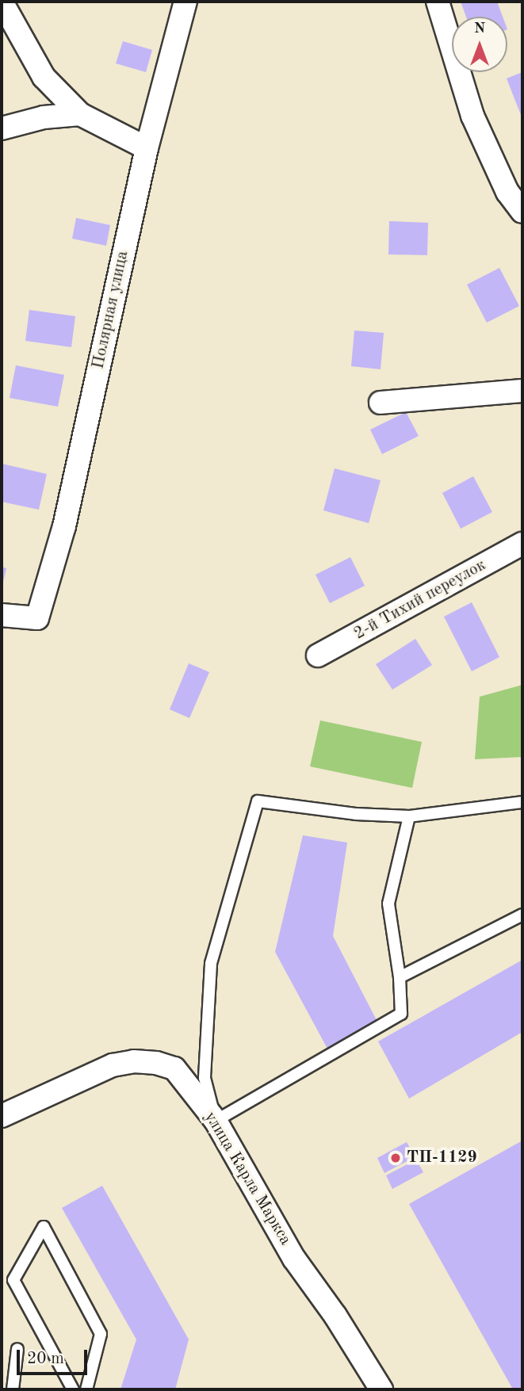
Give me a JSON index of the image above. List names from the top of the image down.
{
  "streets": {
    "street": ["Полярная улица", "2-й Тихий переулок", "улица Карла Маркса"]
  },
  "places": ["ТП-1129"],
  "scale_bar": "20 m",
  "north": "top"
}
